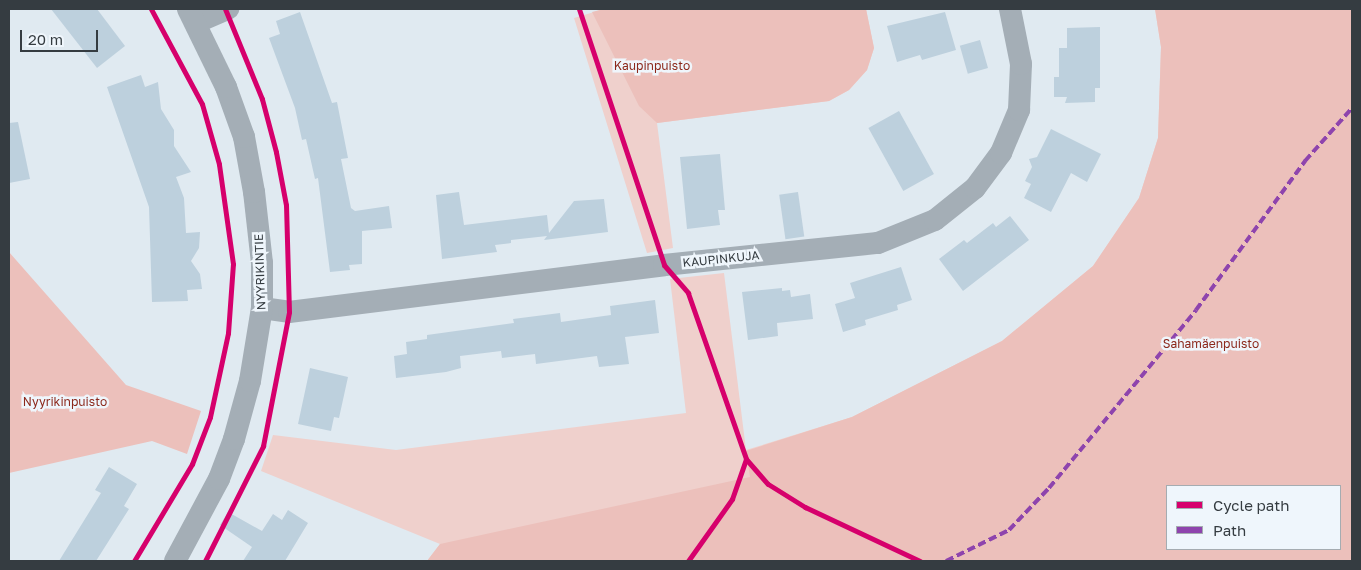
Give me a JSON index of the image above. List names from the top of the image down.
{
  "streets": {
    "street": ["KAUPINKUJA", "NYYRIKINTIE"]
  },
  "crossings": [
    ["KAUPINKUJA", "NYYRIKINTIE"]
  ],
  "parks": ["Kaupinpuisto", "Sahamäenpuisto", "Nyyrikinpuisto"],
  "legend": ["Cycle path", "Path"],
  "scale_bar": "20 m"
}
